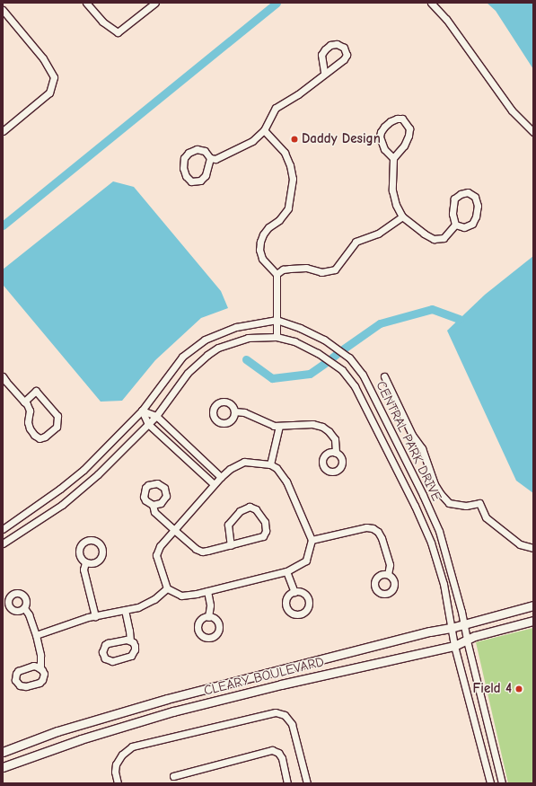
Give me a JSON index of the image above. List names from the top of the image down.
{
  "streets": {
    "street": ["CENTRAL PARK DRIVE", "CLEARY BOULEVARD"]
  },
  "crossings": [
    ["CENTRAL PARK DRIVE", "CLEARY BOULEVARD"]
  ],
  "places": ["Daddy Design", "Field 4"]
}
